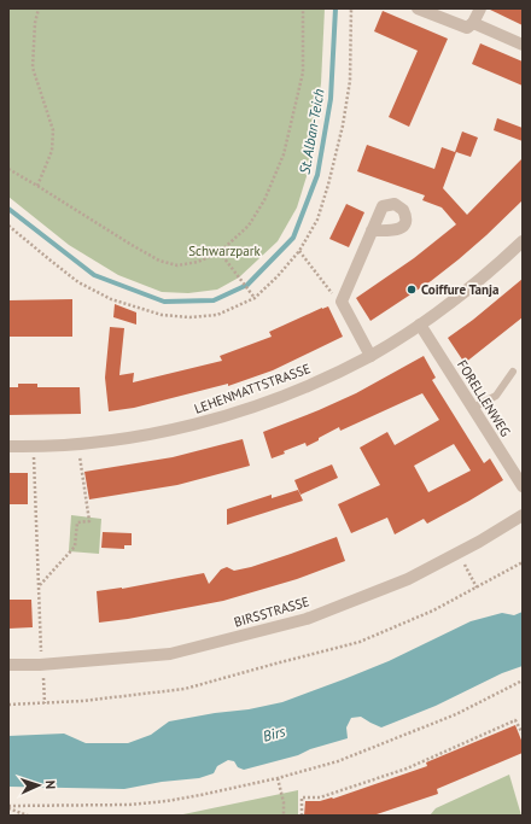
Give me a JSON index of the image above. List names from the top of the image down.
{
  "streets": {
    "street": ["LEHENMATTSTRASSE", "FORELLENWEG", "BIRSSTRASSE"]
  },
  "crossings": [
    ["LEHENMATTSTRASSE", "FORELLENWEG"]
  ],
  "water": ["St. Alban-Teich", "Birs"],
  "parks": ["Schwarzpark"],
  "places": ["Coiffure Tanja"],
  "north": "right"
}
